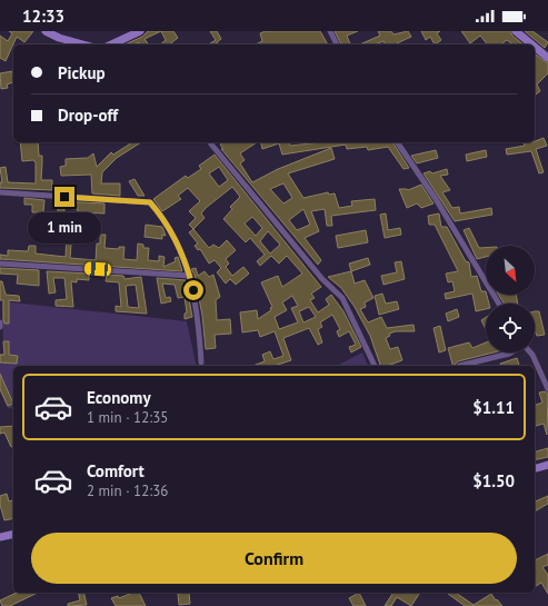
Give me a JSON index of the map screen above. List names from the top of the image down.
{
  "north": "bottom right",
  "page": {
    "status": "12:33",
    "banner": ["Pickup", "Drop-off"],
    "bubble": "1 min",
    "list": [
      {
        "name": "Economy",
        "note": "1 min · 12:35",
        "value": "$1.11"
      },
      {
        "name": "Comfort",
        "note": "2 min · 12:36",
        "value": "$1.50"
      }
    ],
    "buttons": "Confirm"
  }
}
